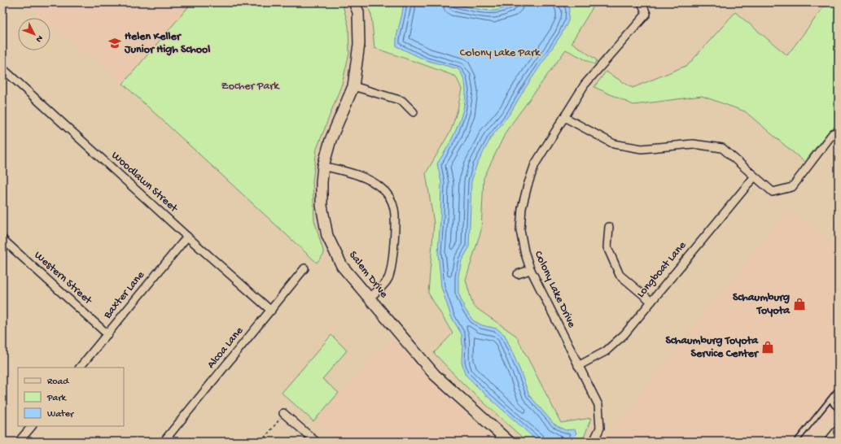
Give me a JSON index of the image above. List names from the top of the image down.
{
  "streets": {
    "street": [
      "Woodlawn Street",
      "Longboat Lane",
      "Salem Drive",
      "Western Street",
      "Colony Lake Drive",
      "Baxter Lane",
      "Alcoa Lane"
    ]
  },
  "crossings": [
    ["Woodlawn Street", "Baxter Lane"],
    ["Woodlawn Street", "Alcoa Lane"],
    ["Longboat Lane", "Colony Lake Drive"],
    ["Western Street", "Baxter Lane"]
  ],
  "parks": ["Colony Lake Park", "Zocher Park"],
  "places": {
    "school or university": ["Helen Keller Junior High School"],
    "shop": ["Schaumburg Toyota", "Schaumburg Toyota Service Center"]
  },
  "legend": ["Road", "Park", "Water"],
  "north": "bottom right"
}
